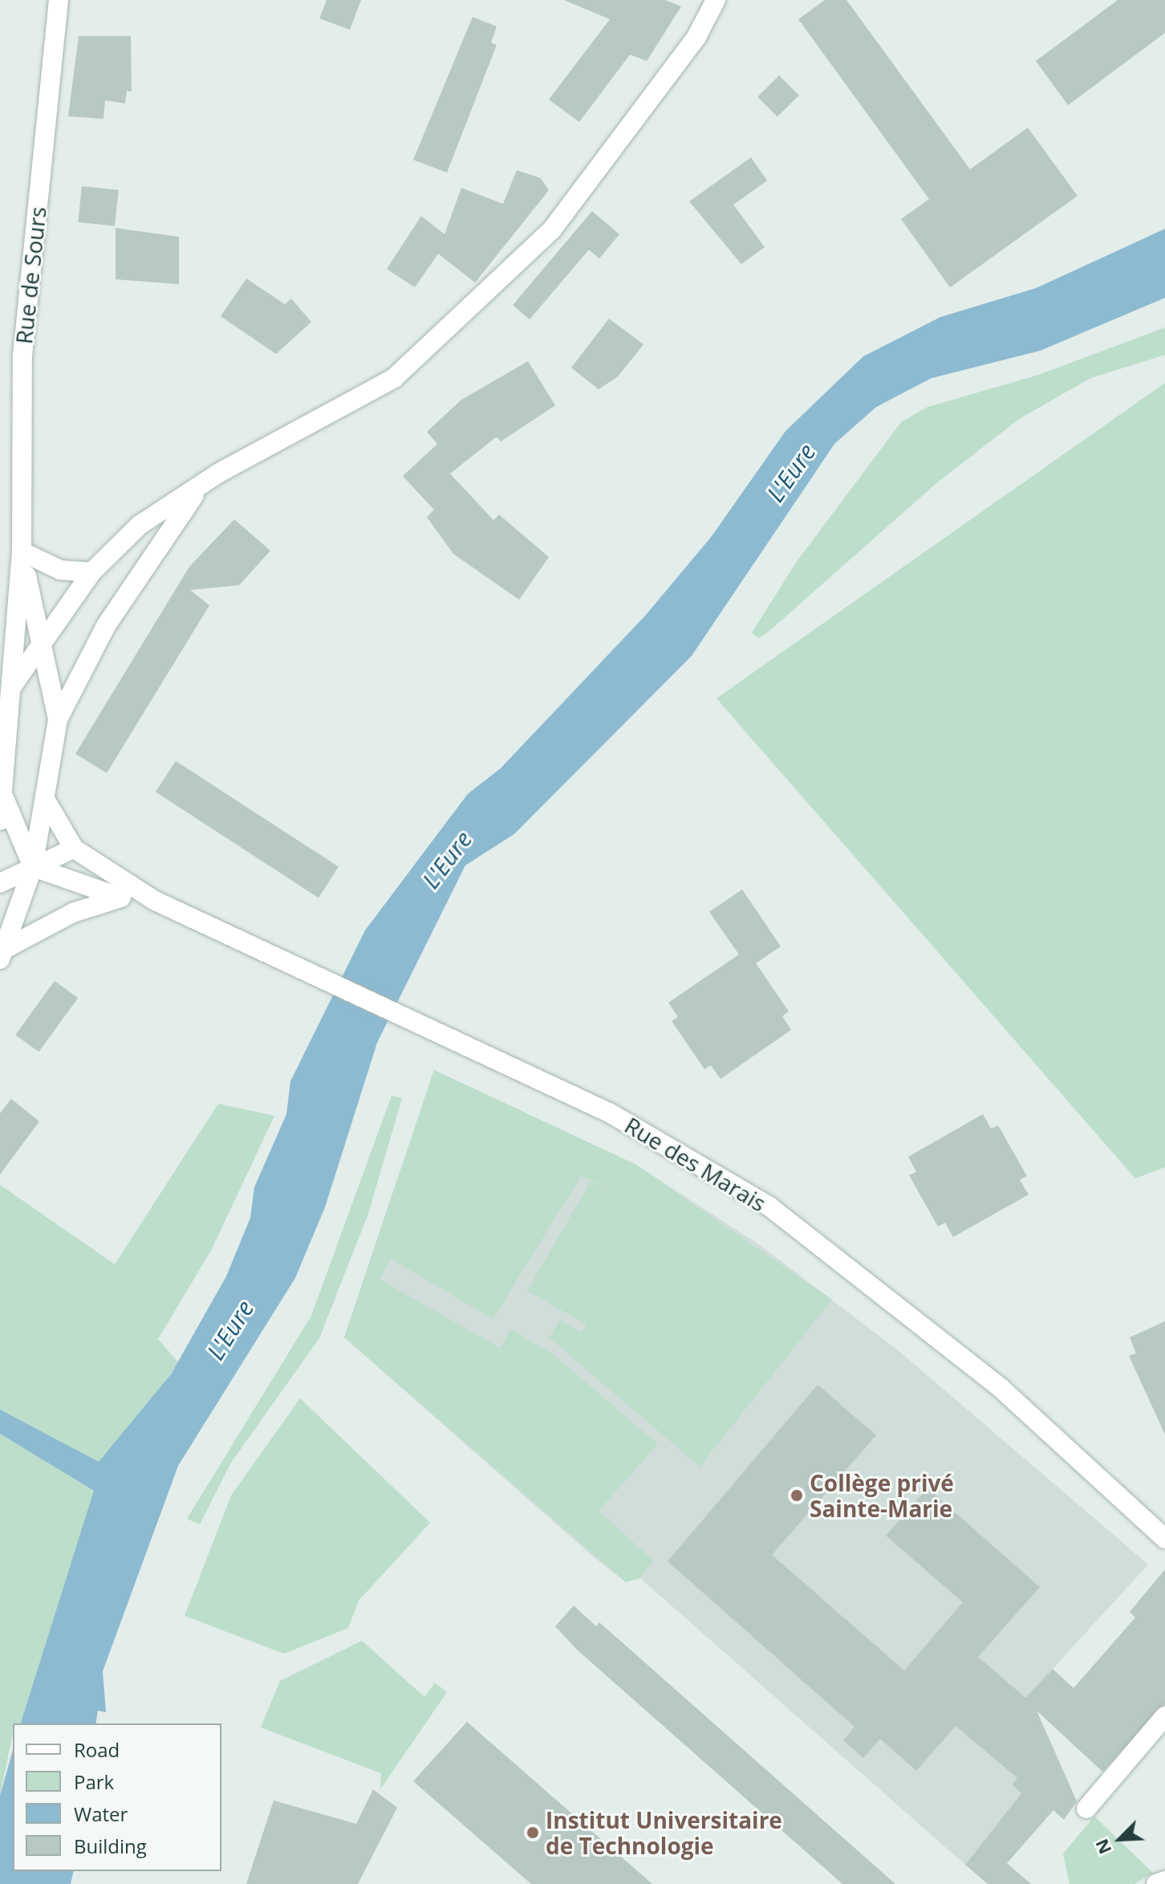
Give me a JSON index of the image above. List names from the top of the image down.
{
  "streets": {
    "main road": ["Rue de Sours", "Rue des Marais"]
  },
  "water": ["L'Eure"],
  "places": ["Collège privé Sainte-Marie", "Institut Universitaire de Technologie"],
  "legend": [
    "Road",
    "Park",
    "Water",
    "Building"
  ],
  "north": "bottom left"
}
